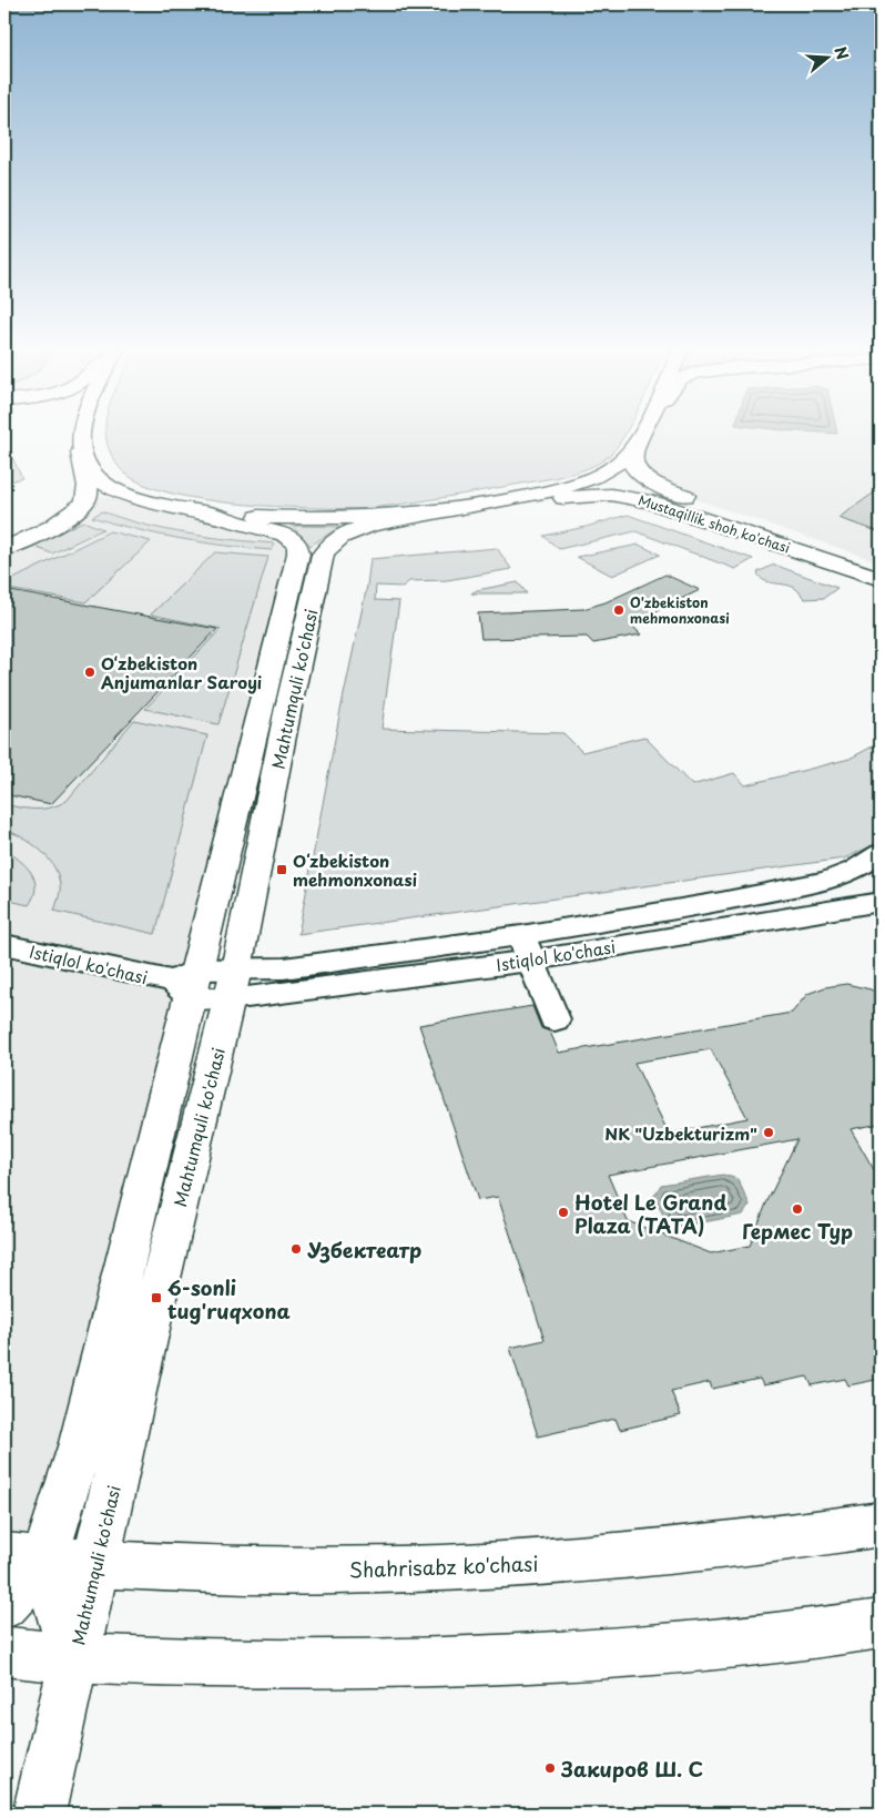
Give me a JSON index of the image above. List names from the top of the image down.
{
  "streets": {
    "main road": ["Mustaqillik shoh ko'chasi", "Mahtumquli ko'chasi", "Shahrisabz ko'chasi"],
    "street": ["Istiqlol ko'chasi"]
  },
  "crossings": [
    ["Mustaqillik shoh ko'chasi", "Mahtumquli ko'chasi"],
    ["Mahtumquli ko'chasi", "Istiqlol ko'chasi"],
    ["Mahtumquli ko'chasi", "Shahrisabz ko'chasi"]
  ],
  "places": {
    "other": [
      "O'zbekiston mehmonxonasi",
      "O‘zbekiston Anjumanlar Saroyi",
      "NK \"Uzbekturizm\"",
      "Гермес Тур",
      "Hotel Le Grand Plaza (TATA)",
      "Узбектеатр",
      "Закиров Ш. С"
    ],
    "transit": ["Oʻzbekiston mehmonxonasi", "6-sonli tug'ruqxona"]
  },
  "north": "right"
}
